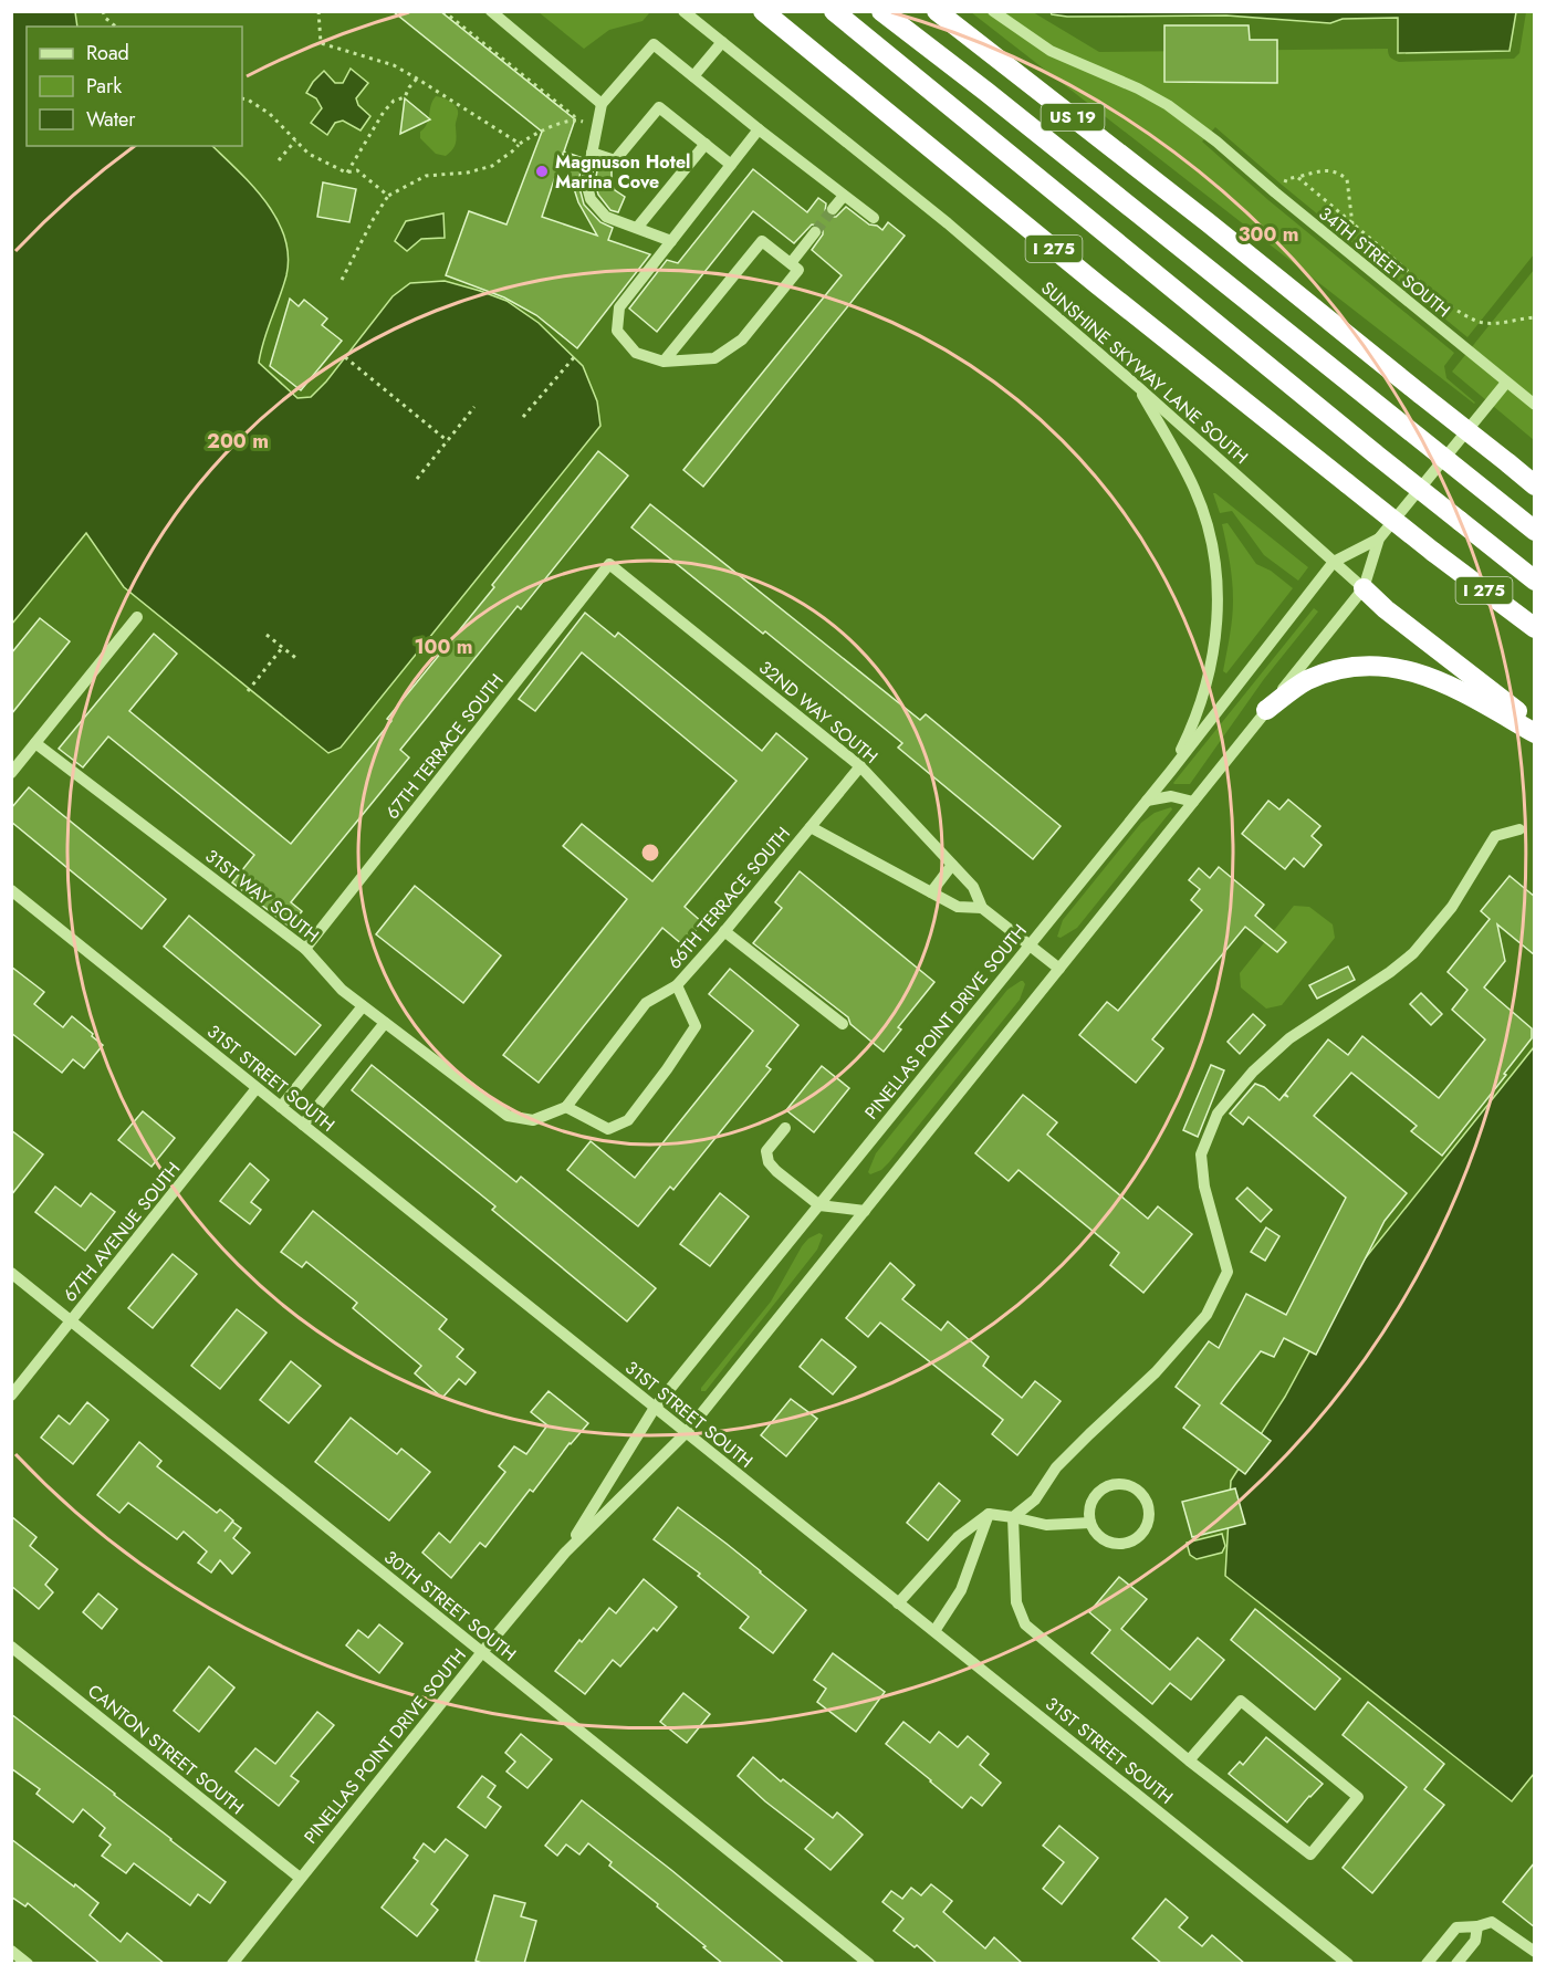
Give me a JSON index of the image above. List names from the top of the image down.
{
  "streets": {
    "highway": ["US 19", "I 275"],
    "street": [
      "34TH STREET SOUTH",
      "SUNSHINE SKYWAY LANE SOUTH",
      "32ND WAY SOUTH",
      "67TH TERRACE SOUTH",
      "31ST WAY SOUTH",
      "66TH TERRACE SOUTH",
      "PINELLAS POINT DRIVE SOUTH",
      "31ST STREET SOUTH",
      "67TH AVENUE SOUTH",
      "30TH STREET SOUTH",
      "CANTON STREET SOUTH"
    ]
  },
  "crossings": [
    ["34TH STREET SOUTH", "PINELLAS POINT DRIVE SOUTH"],
    ["SUNSHINE SKYWAY LANE SOUTH", "PINELLAS POINT DRIVE SOUTH"],
    ["32ND WAY SOUTH", "67TH TERRACE SOUTH"],
    ["32ND WAY SOUTH", "66TH TERRACE SOUTH"],
    ["32ND WAY SOUTH", "PINELLAS POINT DRIVE SOUTH"],
    ["67TH TERRACE SOUTH", "31ST WAY SOUTH"],
    ["31ST WAY SOUTH", "66TH TERRACE SOUTH"],
    ["PINELLAS POINT DRIVE SOUTH", "31ST STREET SOUTH"],
    ["PINELLAS POINT DRIVE SOUTH", "30TH STREET SOUTH"],
    ["PINELLAS POINT DRIVE SOUTH", "CANTON STREET SOUTH"],
    ["31ST STREET SOUTH", "67TH AVENUE SOUTH"],
    ["67TH AVENUE SOUTH", "30TH STREET SOUTH"]
  ],
  "places": ["Magnuson Hotel Marina Cove"],
  "legend": ["Road", "Park", "Water"],
  "rings": ["300 m", "200 m", "100 m"]
}
